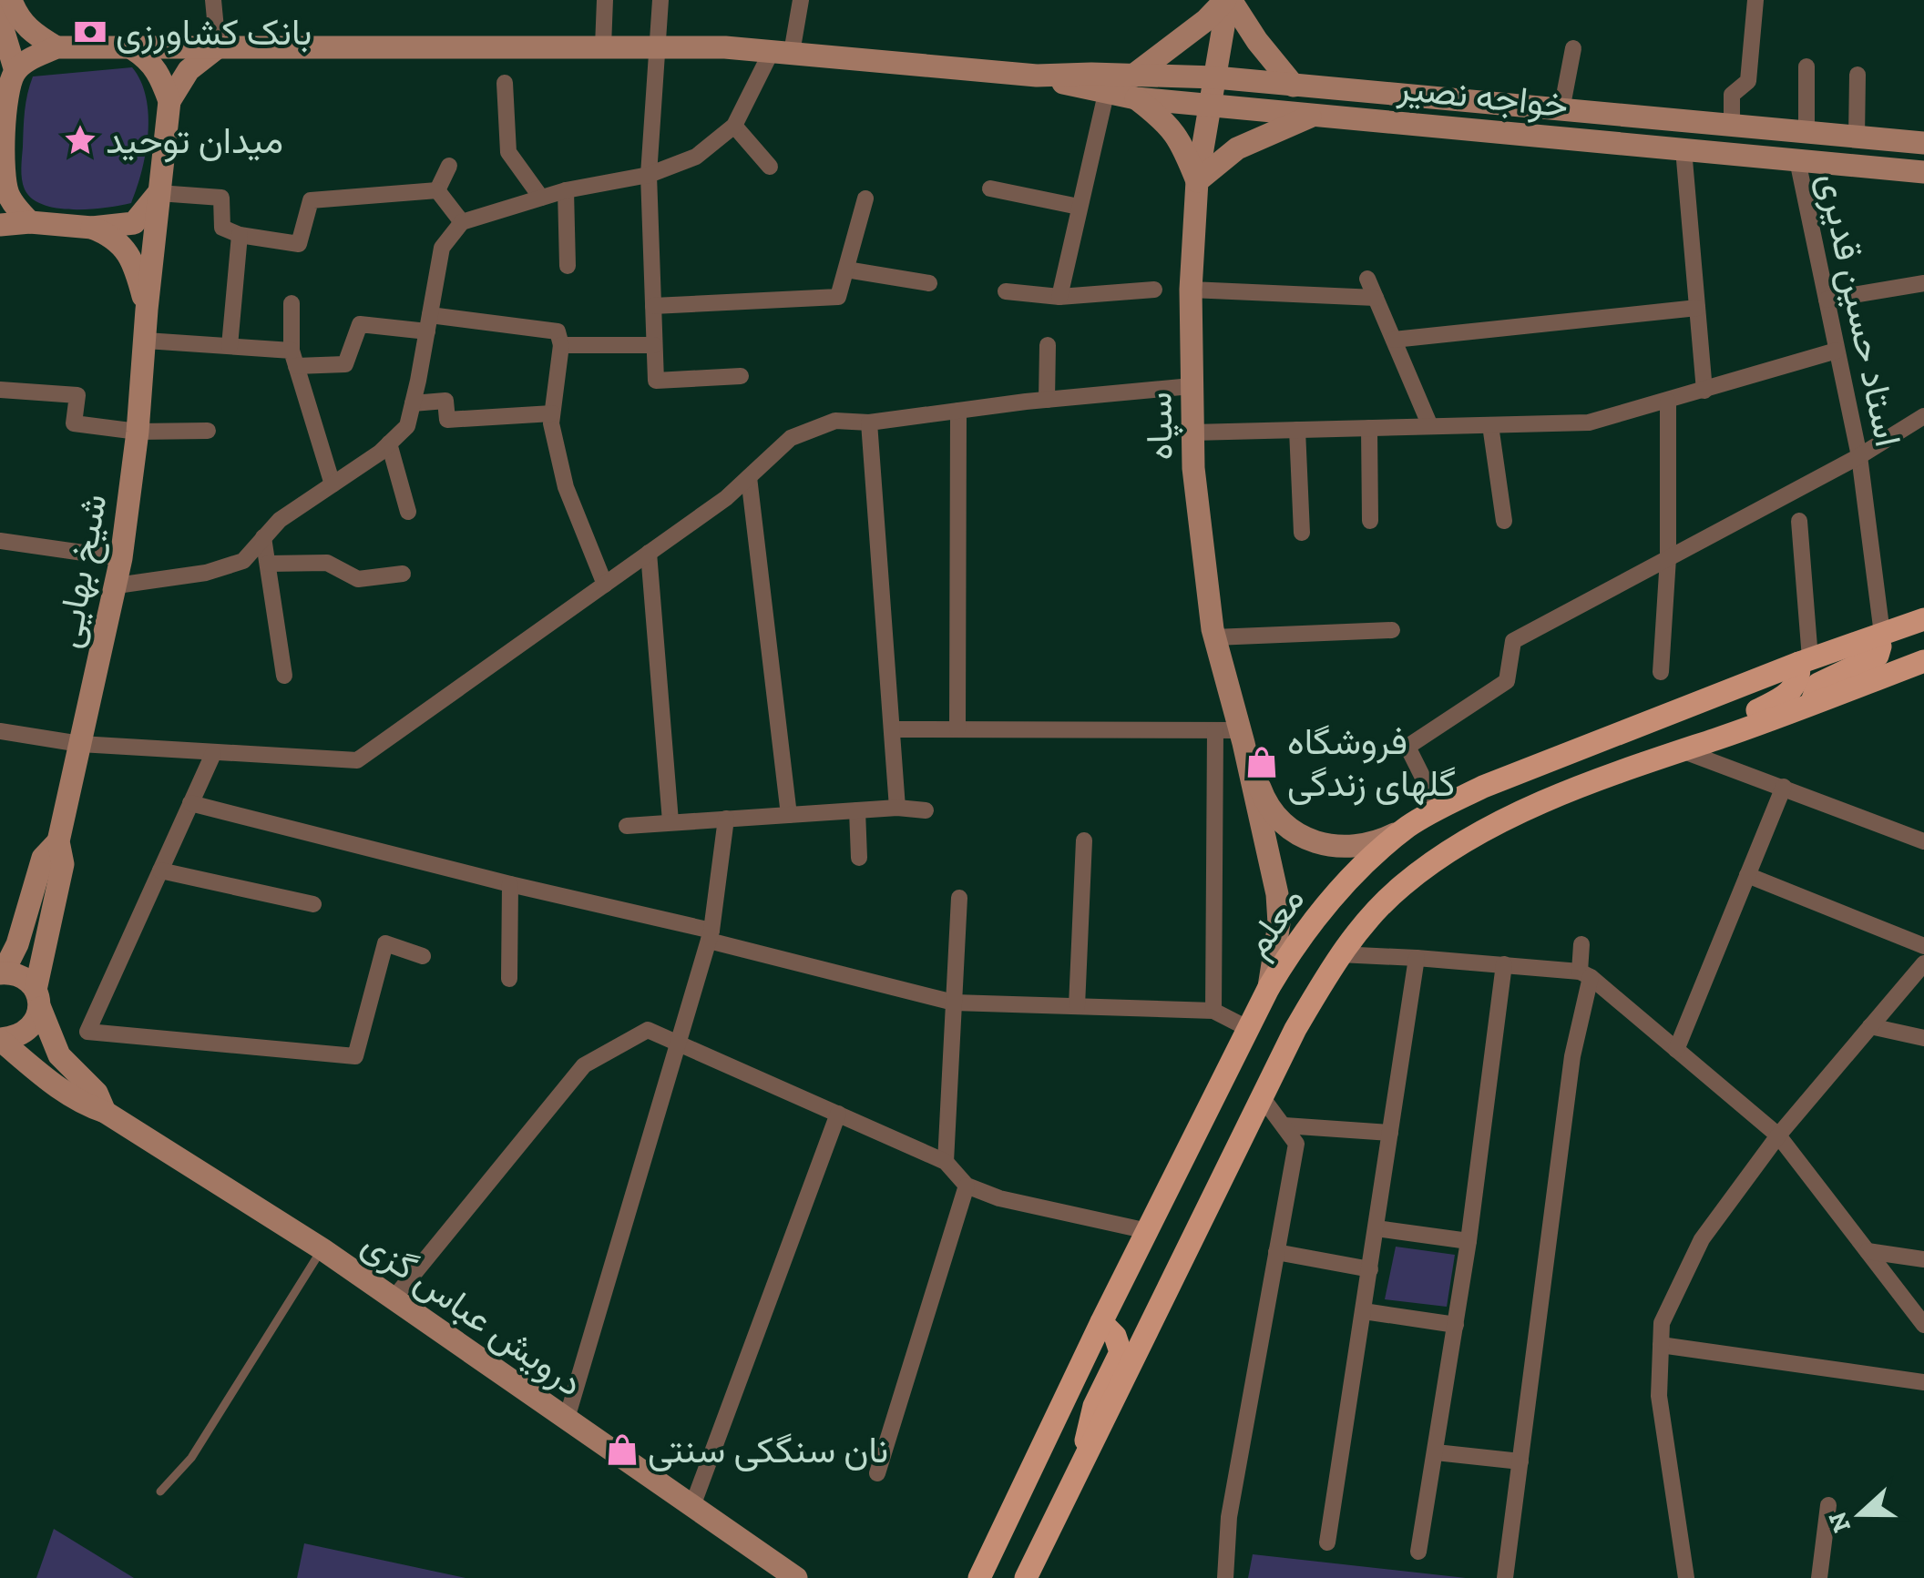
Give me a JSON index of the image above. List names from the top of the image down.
{
  "streets": {
    "main road": ["معلم"],
    "street": [
      "خواجه نصیر",
      "استاد حسین قدیری",
      "سپاه",
      "شیخ بهایی",
      "درویش عباس گزی"
    ]
  },
  "crossings": [
    ["خواجه نصیر", "استاد حسین قدیری"],
    ["خواجه نصیر", "سپاه"],
    ["خواجه نصیر", "شیخ بهایی"],
    ["استاد حسین قدیری", "معلم"],
    ["شیخ بهایی", "درویش عباس گزی"]
  ],
  "places": {
    "bank": ["بانک کشاورزی"],
    "place": ["میدان توحید"],
    "shop": ["فروشگاه گلهای زندگی", "نان سنگکی سنتی"]
  },
  "north": "left"
}
